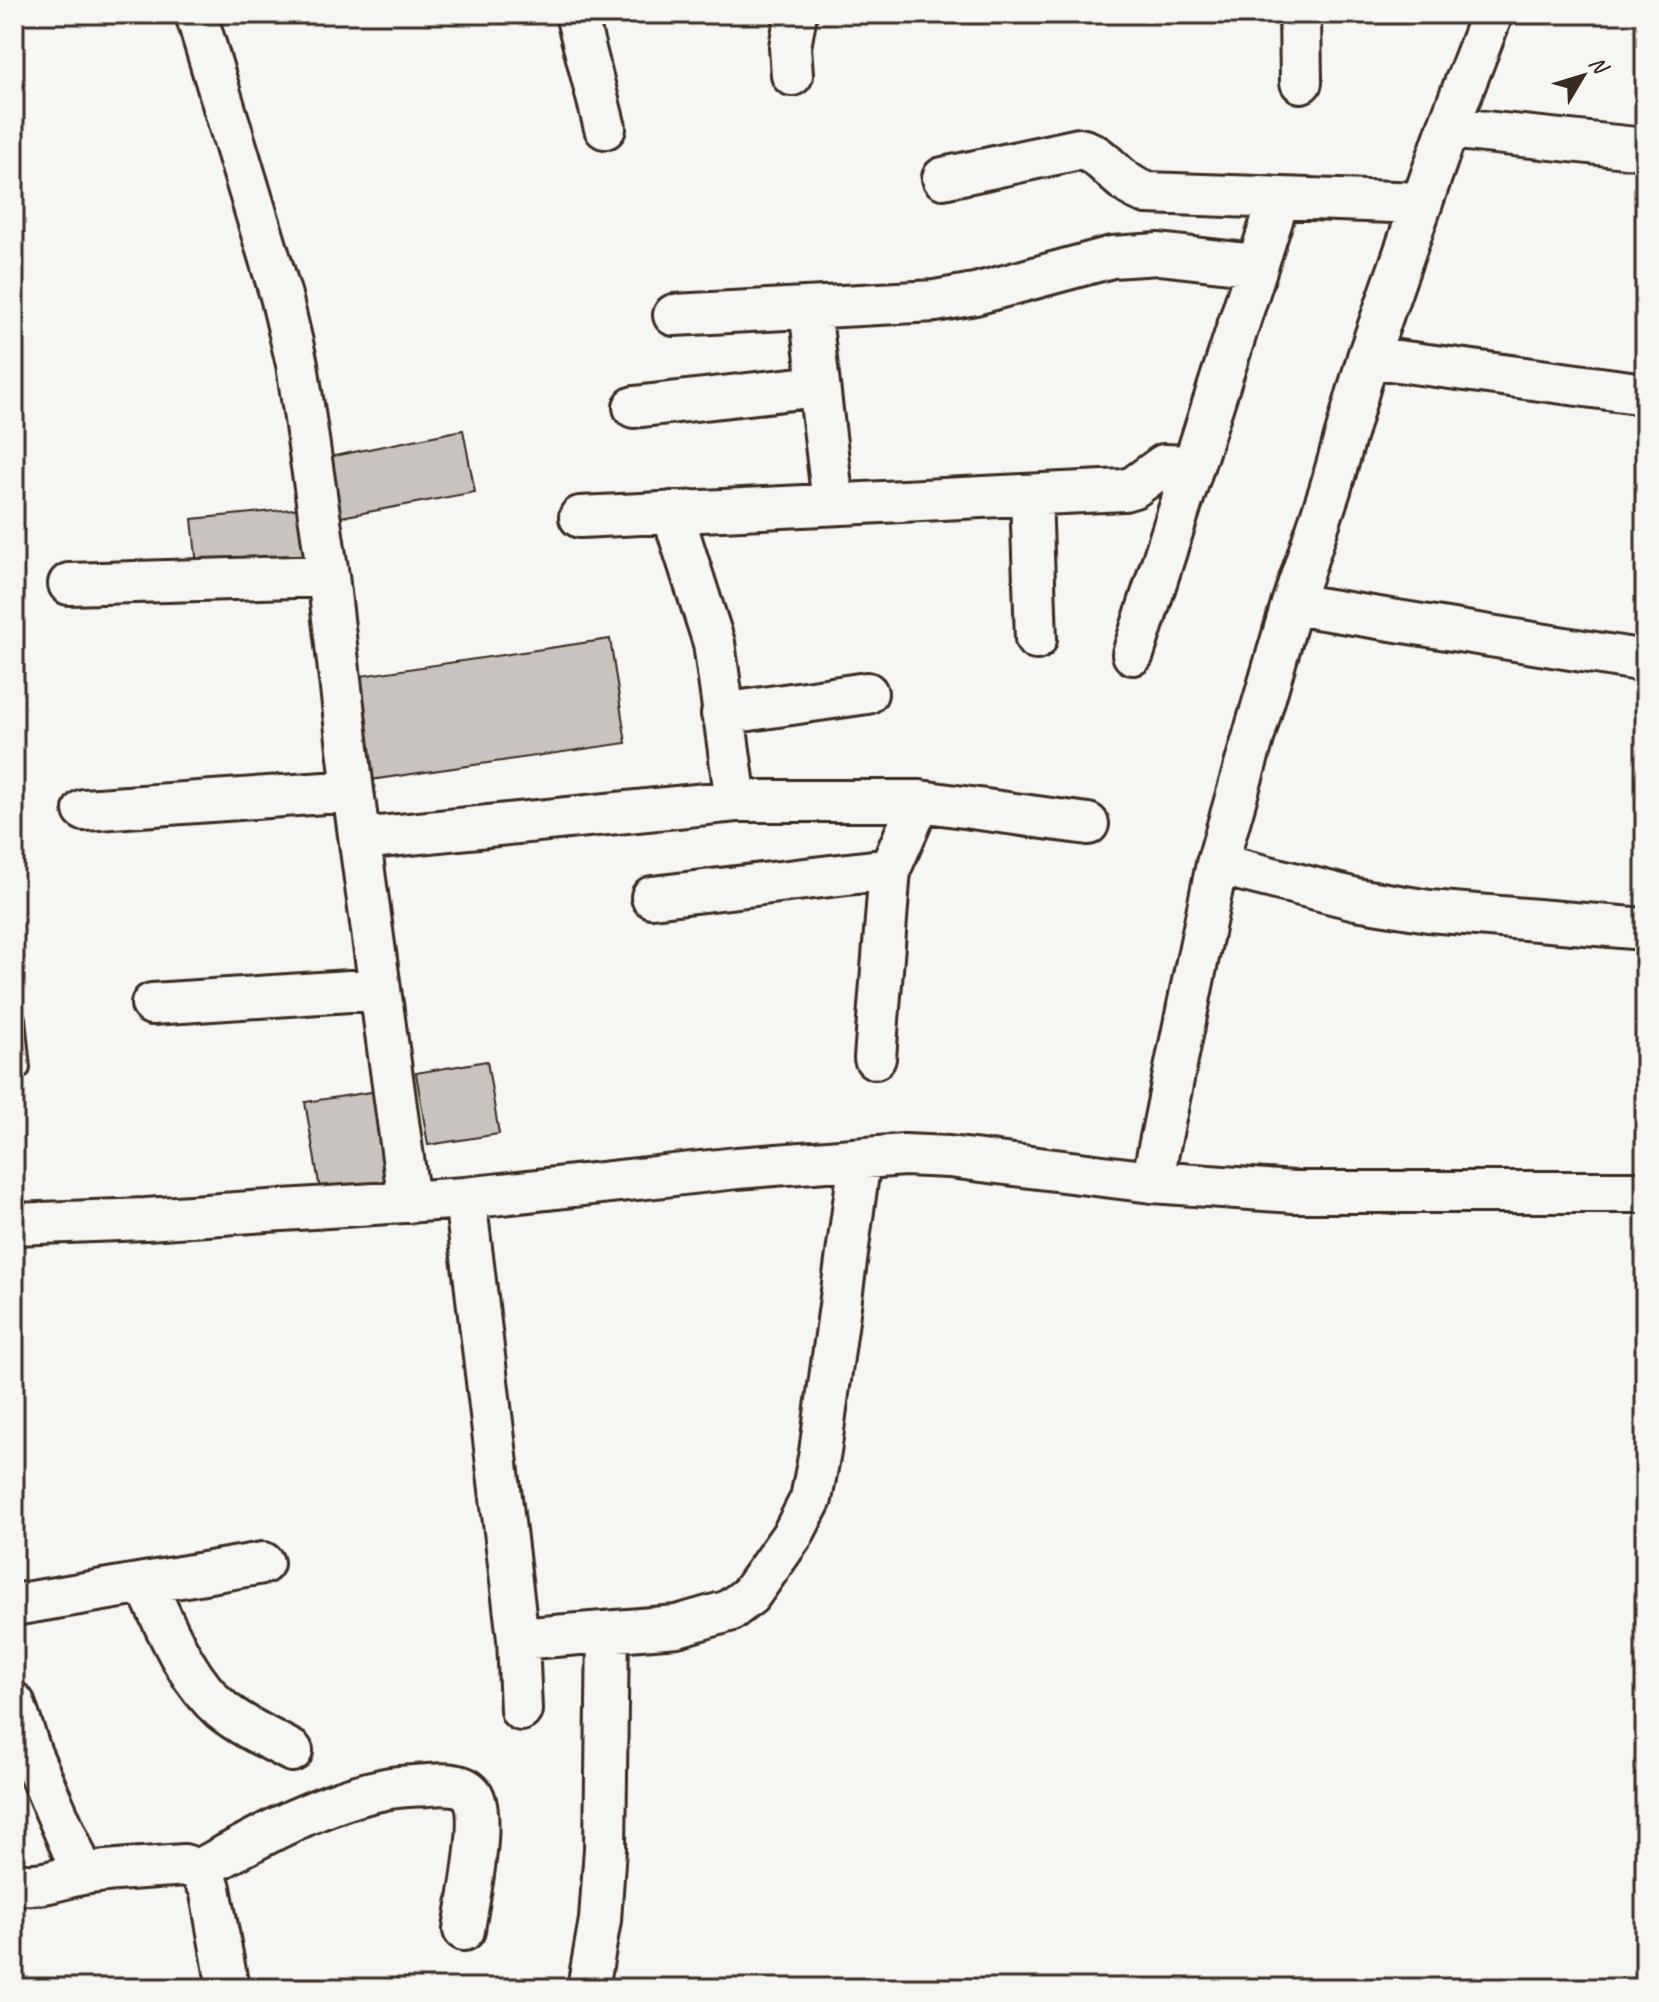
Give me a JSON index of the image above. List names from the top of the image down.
{
  "north": "top right"
}
